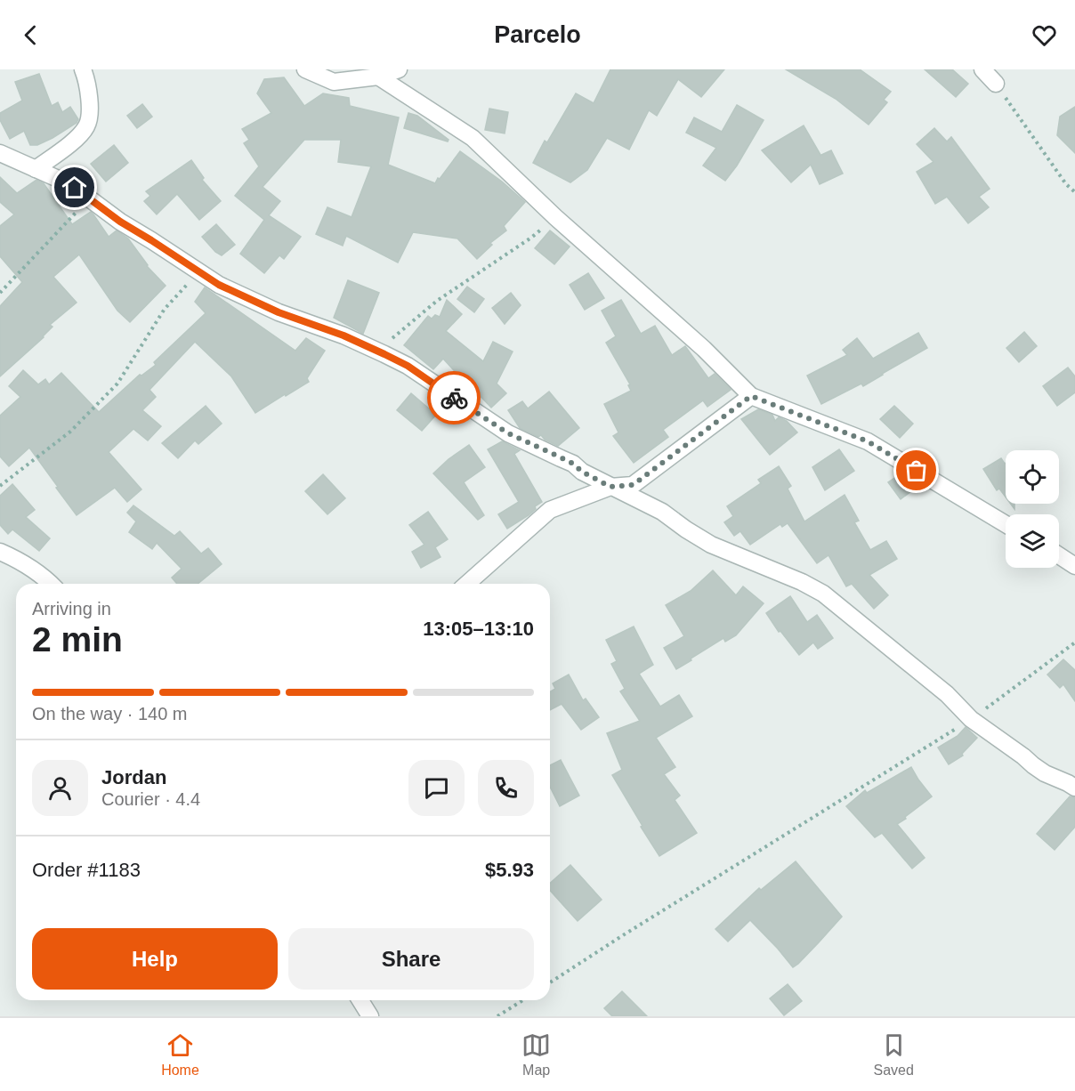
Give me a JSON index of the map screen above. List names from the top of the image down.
{
  "page": {
    "header": "Parcelo",
    "heading": ["2 min", "Arriving in", "13:05–13:10"],
    "panel": [
      "Jordan",
      "Courier · 4.4",
      "Order #1183",
      "$5.93"
    ],
    "bar": "On the way · 140 m",
    "buttons": ["Help", "Share"],
    "tabs": ["Home", "Map", "Saved"]
  }
}
